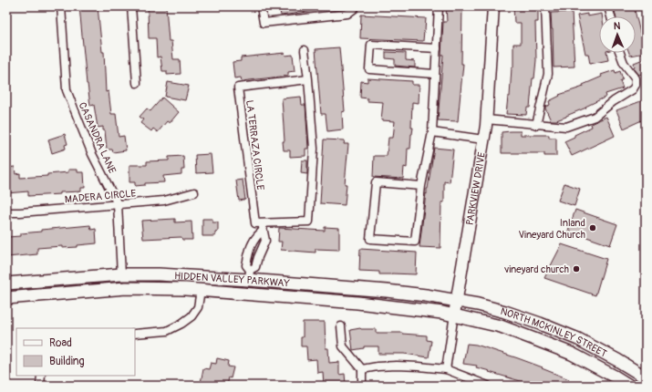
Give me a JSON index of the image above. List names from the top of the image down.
{
  "streets": {
    "main road": ["HIDDEN VALLEY PARKWAY", "NORTH MCKINLEY STREET"],
    "street": [
      "CASANDRA LANE",
      "LA TERRAZA CIRCLE",
      "PARKVIEW DRIVE",
      "MADERA CIRCLE"
    ]
  },
  "crossings": [
    ["CASANDRA LANE", "MADERA CIRCLE"],
    ["CASANDRA LANE", "HIDDEN VALLEY PARKWAY"],
    ["PARKVIEW DRIVE", "HIDDEN VALLEY PARKWAY"],
    ["PARKVIEW DRIVE", "NORTH MCKINLEY STREET"],
    ["HIDDEN VALLEY PARKWAY", "NORTH MCKINLEY STREET"]
  ],
  "places": ["Inland Vineyard Church", "vineyard church"],
  "legend": ["Road", "Building"],
  "north": "top"
}
